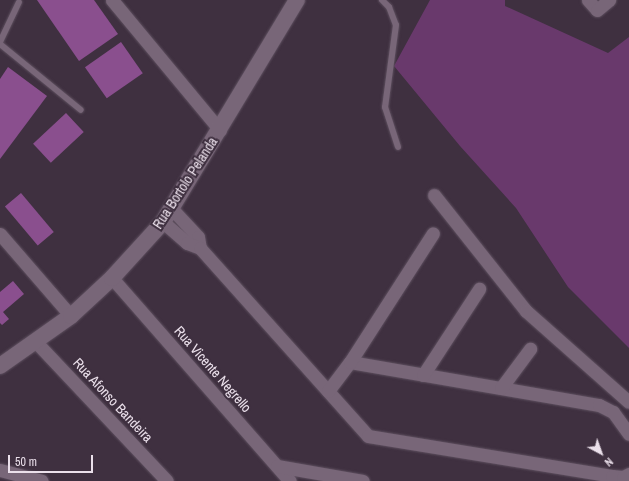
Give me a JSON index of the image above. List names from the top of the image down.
{
  "streets": {
    "street": ["Rua Bortolo Pelanda", "Rua Vicente Negrello", "Rua Afonso Bandeira"]
  },
  "crossings": [
    ["Rua Bortolo Pelanda", "Rua Vicente Negrello"],
    ["Rua Bortolo Pelanda", "Rua Afonso Bandeira"]
  ],
  "scale_bar": "50 m",
  "north": "bottom right"
}
